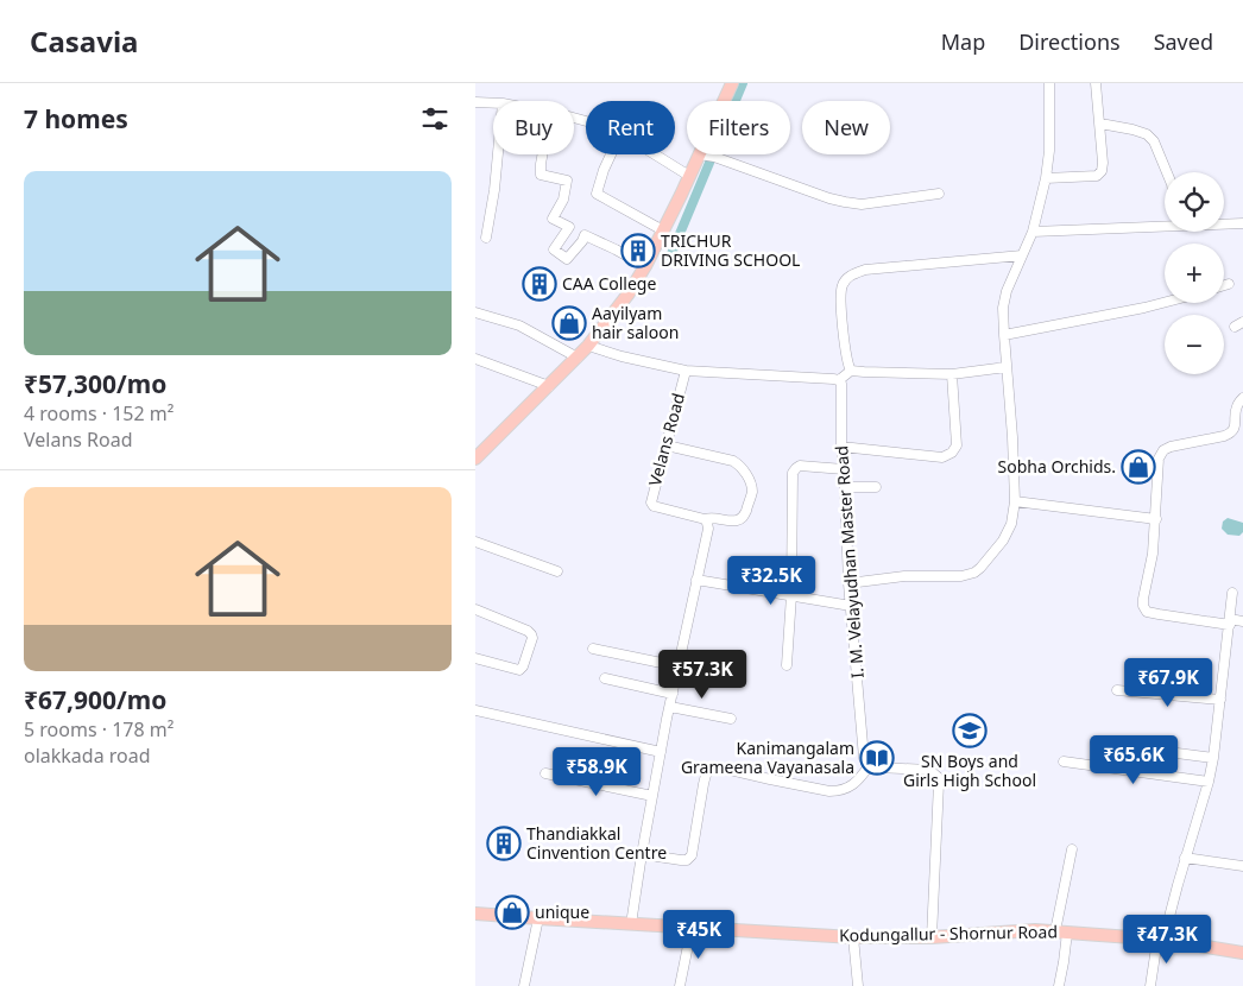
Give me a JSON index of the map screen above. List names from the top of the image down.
{
  "streets": {
    "main road": ["Kodungallur - Shornur Road"],
    "street": ["Velans Road", "I. M. Velayudhan Master Road"]
  },
  "places": {
    "building": ["TRICHUR DRIVING SCHOOL", "CAA College", "Thandiakkal Cinvention Centre"],
    "shop": ["Aayilyam hair saloon", "Sobha Orchids.", "unique"],
    "school or university": ["SN Boys and Girls High School"],
    "library": ["Kanimangalam Grameena Vayanasala"]
  },
  "page": {
    "header": "Casavia",
    "nav": ["Map", "Directions", "Saved"],
    "heading": "7 homes",
    "chip": [
      "Buy",
      "Rent",
      "Filters",
      "New"
    ],
    "list": [
      {
        "name": "₹57,300/mo",
        "note": "4 rooms · 152 m² · Velans Road"
      },
      {
        "name": "₹67,900/mo",
        "note": "5 rooms · 178 m² · olakkada road"
      }
    ],
    "map_buttons": ["+", "−"],
    "price": [
      "₹32.5K",
      "₹57.3K",
      "₹67.9K",
      "₹65.6K",
      "₹58.9K",
      "₹45K",
      "₹47.3K"
    ]
  }
}
